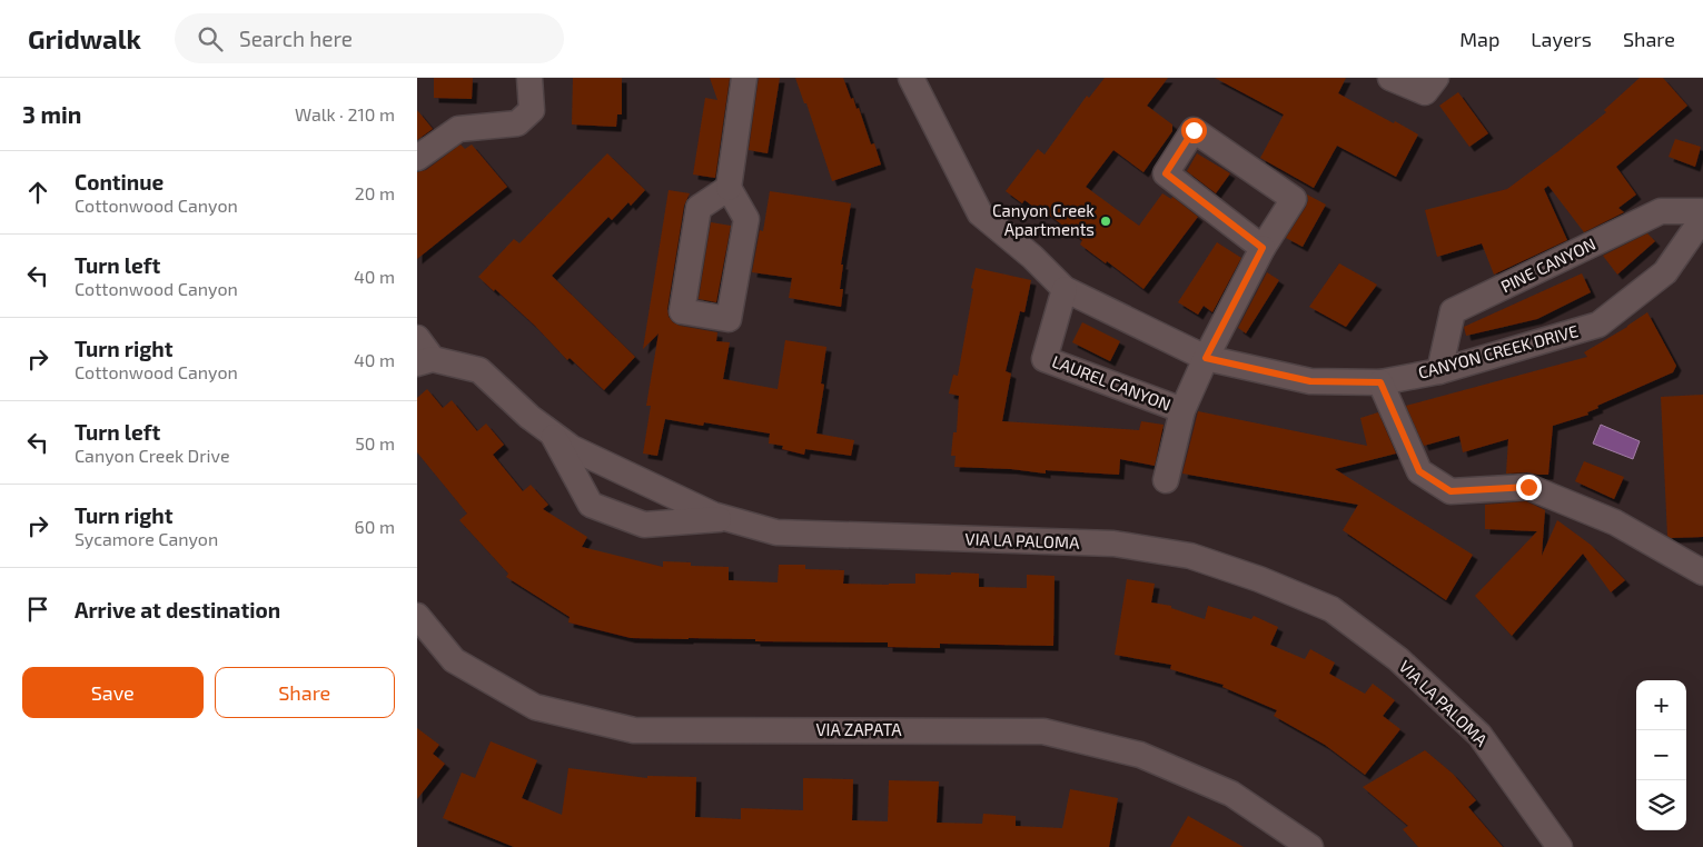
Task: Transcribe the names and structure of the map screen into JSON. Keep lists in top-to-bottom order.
{
  "streets": {
    "street": [
      "PINE CANYON",
      "CANYON CREEK DRIVE",
      "LAUREL CANYON",
      "VIA LA PALOMA",
      "VIA ZAPATA"
    ]
  },
  "crossings": [
    ["PINE CANYON", "CANYON CREEK DRIVE"],
    ["CANYON CREEK DRIVE", "LAUREL CANYON"]
  ],
  "places": ["Canyon Creek Apartments"],
  "page": {
    "header": "Gridwalk",
    "search": "Search here",
    "nav": ["Map", "Layers", "Share"],
    "heading": ["3 min", "Walk · 210 m"],
    "list": [
      ["Continue", "Cottonwood Canyon", "20 m"],
      ["Turn left", "Cottonwood Canyon", "40 m"],
      ["Turn right", "Cottonwood Canyon", "40 m"],
      ["Turn left", "Canyon Creek Drive", "50 m"],
      ["Turn right", "Sycamore Canyon", "60 m"],
      "Arrive at destination"
    ],
    "buttons": ["Save", "Share"],
    "map_buttons": ["+", "−"]
  }
}
